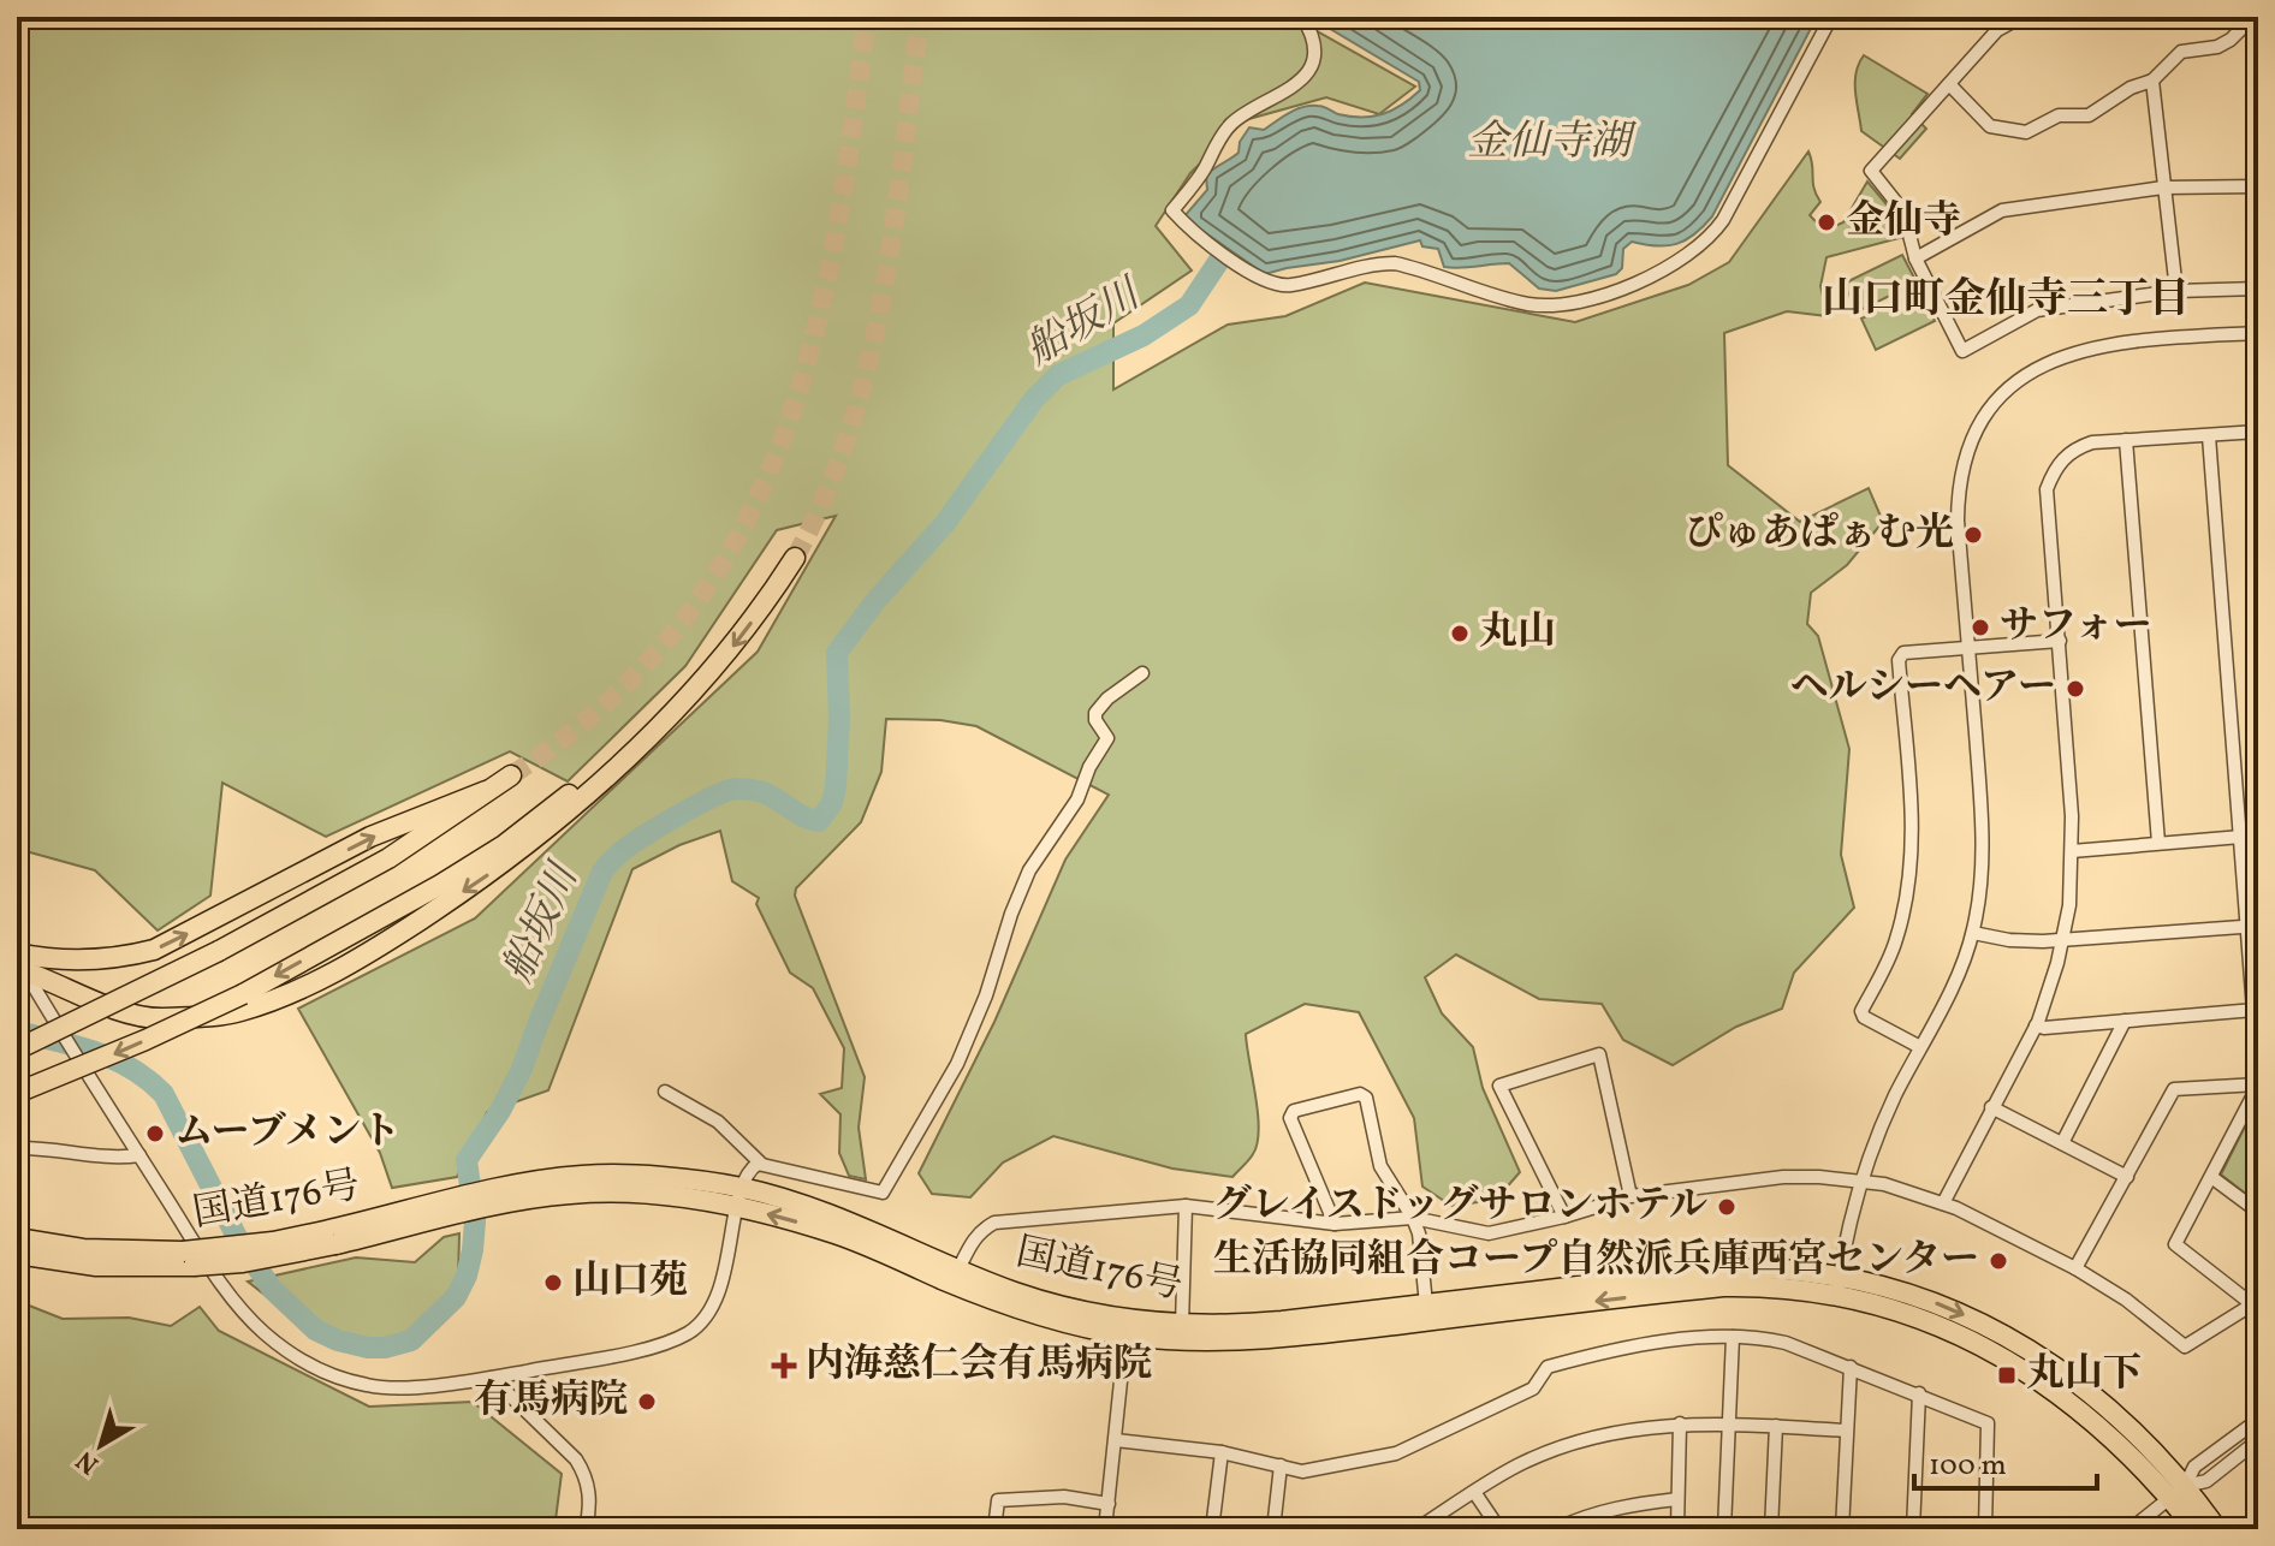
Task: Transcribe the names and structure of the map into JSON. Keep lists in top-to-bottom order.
{
  "streets": {
    "highway": ["国道176号"]
  },
  "districts": ["山口町金仙寺三丁目"],
  "water": ["金仙寺湖", "船坂川"],
  "places": {
    "other": [
      "金仙寺",
      "ぴゅあぱぁむ光",
      "サフォー",
      "丸山",
      "ヘルシーヘアー",
      "ムーブメント",
      "グレイスドッグサロンホテル",
      "生活協同組合コープ自然派兵庫西宮センター",
      "山口苑",
      "有馬病院"
    ],
    "health": ["内海慈仁会有馬病院"],
    "transit": ["丸山下"]
  },
  "scale_bar": "100 m",
  "north": "bottom left"
}
